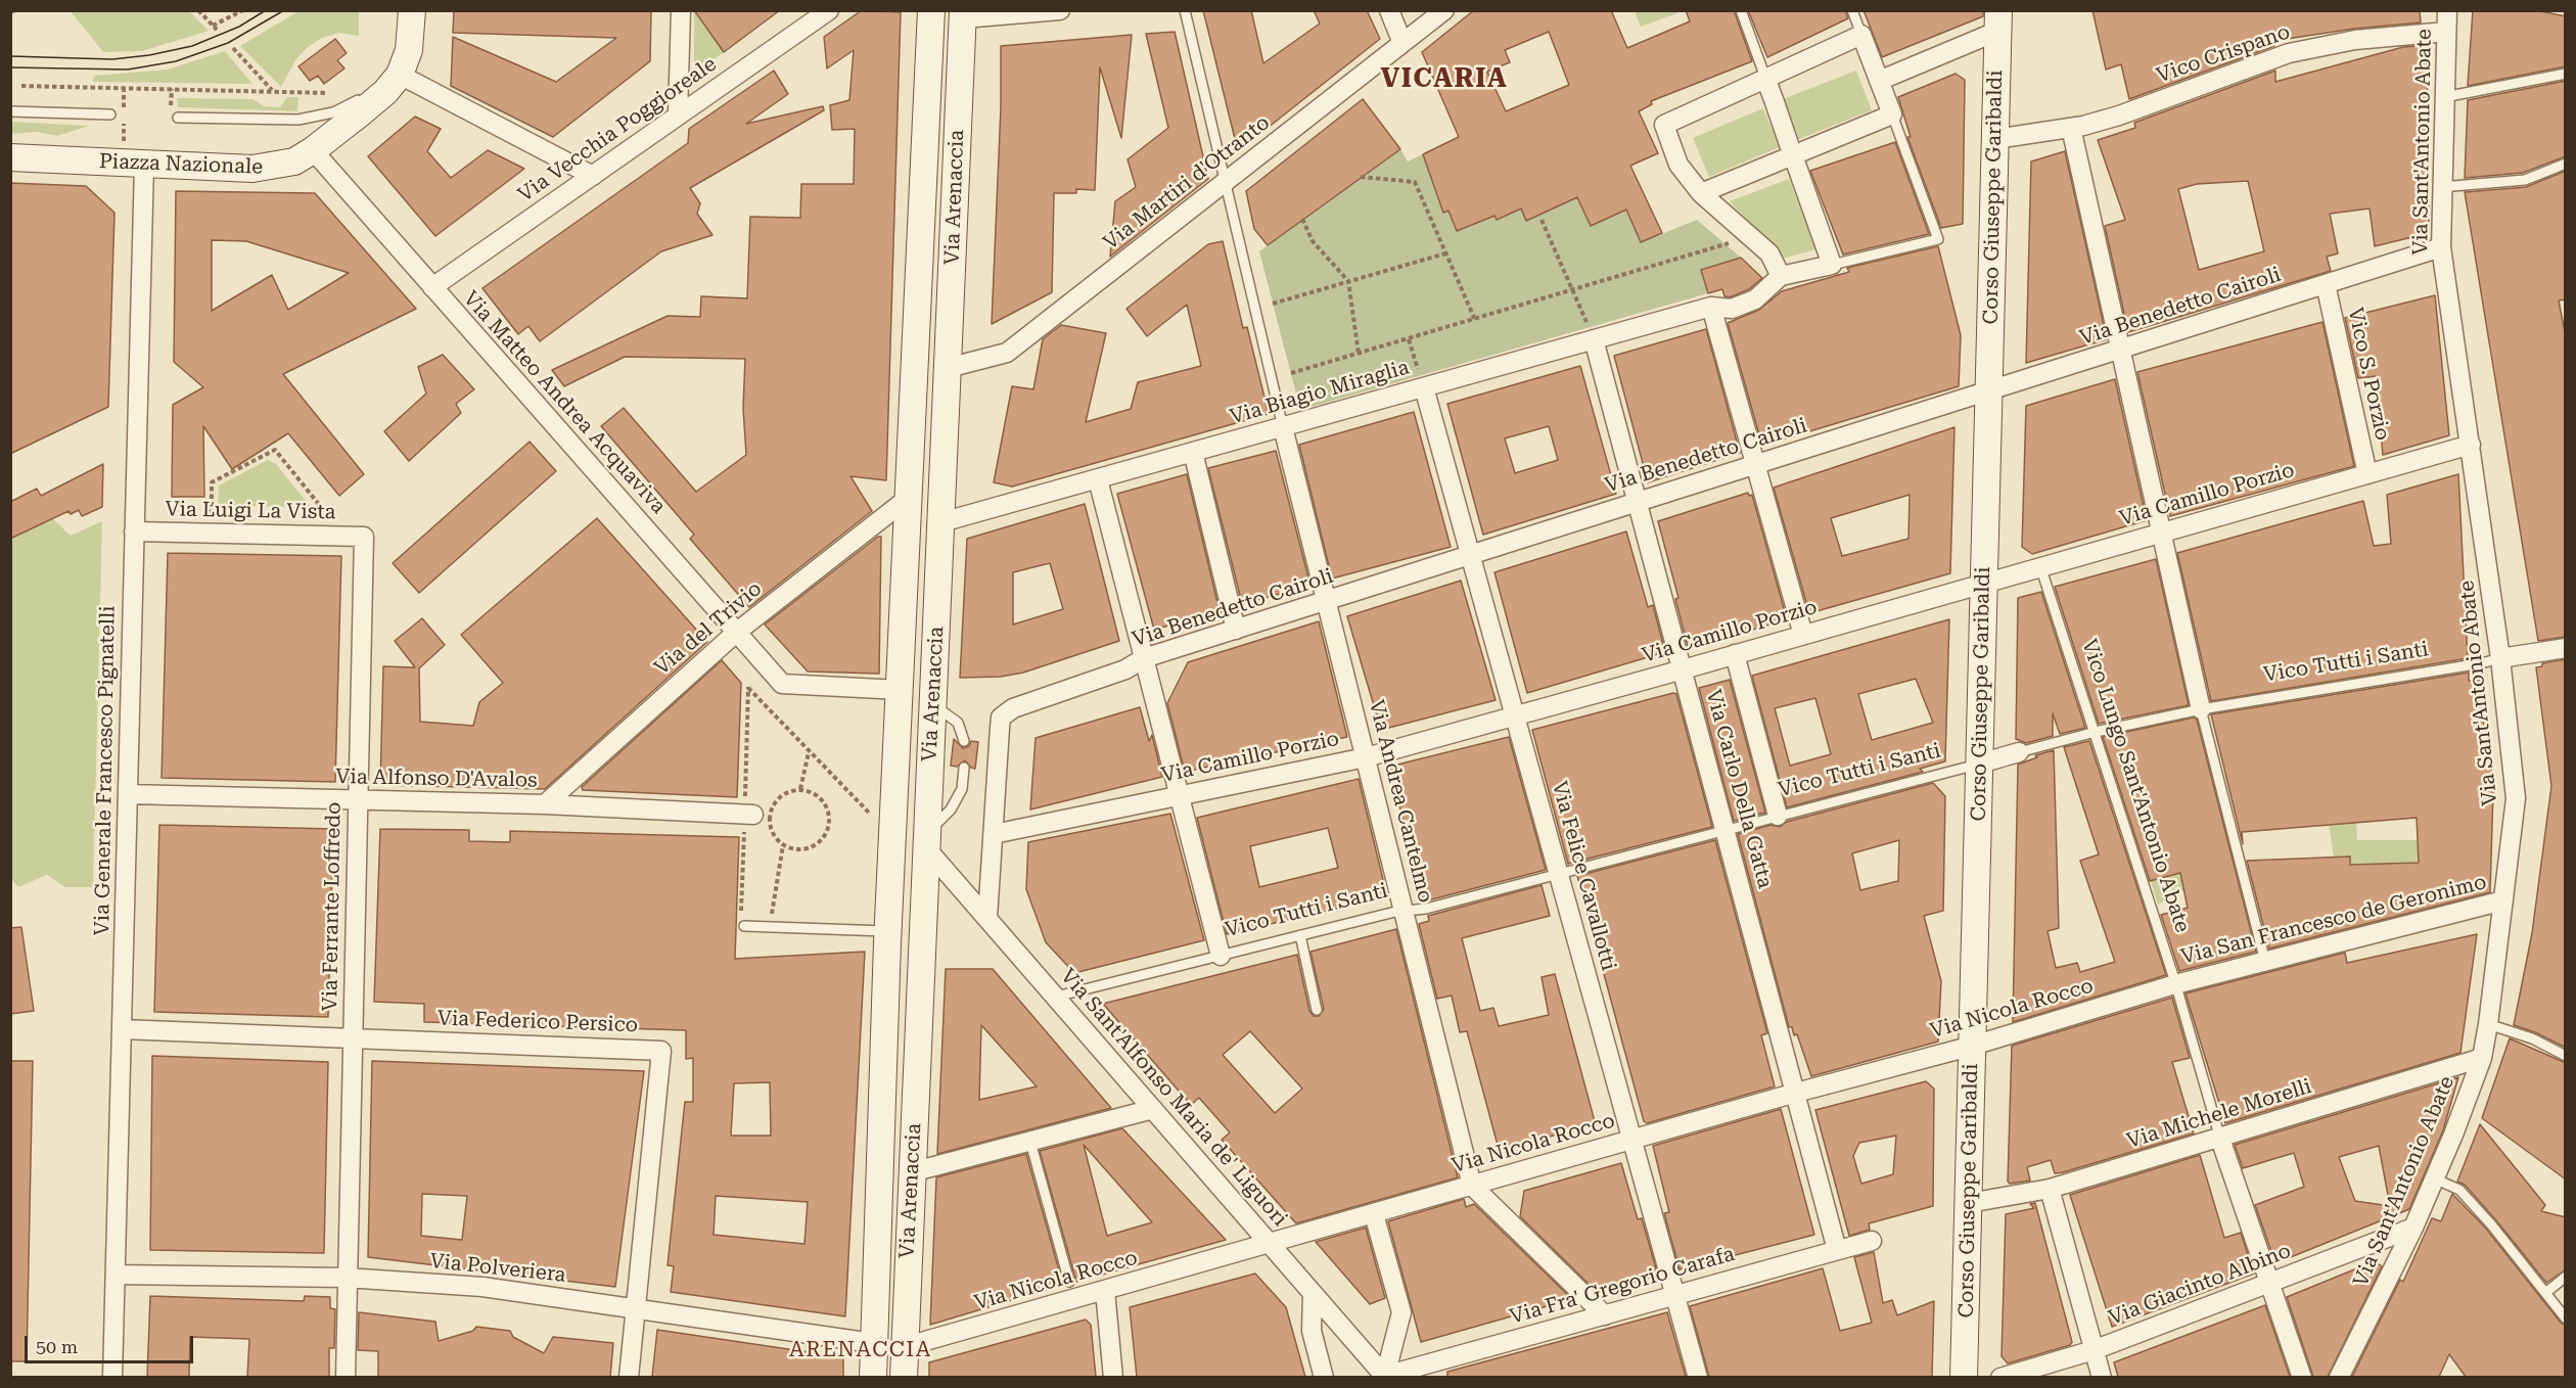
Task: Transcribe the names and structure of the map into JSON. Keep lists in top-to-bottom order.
{
  "streets": {
    "main road": ["Piazza Nazionale", "Via Arenaccia", "Corso Giuseppe Garibaldi"],
    "street": [
      "Vico Crispano",
      "Via Vecchia Poggioreale",
      "Via Sant'Antonio Abate",
      "Via Martiri d'Otranto",
      "Via Benedetto Cairoli",
      "Vico S. Porzio",
      "Via Biagio Miraglia",
      "Via Matteo Andrea Acquaviva",
      "Via Camillo Porzio",
      "Via Luigi La Vista",
      "Via del Trivio",
      "Vico Tutti i Santi",
      "Via Generale Francesco Pignatelli",
      "Via Alfonso D'Avalos",
      "Via Carlo Della Gatta",
      "Via Andrea Cantelmo",
      "Via Felice Cavallotti",
      "Via Ferrante Loffredo",
      "Via San Francesco de Geronimo",
      "Via Nicola Rocco",
      "Via Federico Persico",
      "Via Sant'Alfonso Maria de' Liguori",
      "Via Michele Morelli",
      "Via Polveriera",
      "Via Giacinto Albino",
      "Via Fra' Gregorio Carafa"
    ],
    "lane": ["Vico Lungo Sant'Antonio Abate"]
  },
  "crossings": [
    ["Vico Crispano", "Via Sant'Antonio Abate"],
    ["Vico Crispano", "Corso Giuseppe Garibaldi"],
    ["Via Vecchia Poggioreale", "Via Matteo Andrea Acquaviva"],
    ["Via Sant'Antonio Abate", "Via Benedetto Cairoli"],
    ["Via Sant'Antonio Abate", "Via Camillo Porzio"],
    ["Via Sant'Antonio Abate", "Vico Tutti i Santi"],
    ["Via Sant'Antonio Abate", "Via San Francesco de Geronimo"],
    ["Via Sant'Antonio Abate", "Via Michele Morelli"],
    ["Via Sant'Antonio Abate", "Via Giacinto Albino"],
    ["Piazza Nazionale", "Via Matteo Andrea Acquaviva"],
    ["Piazza Nazionale", "Via Generale Francesco Pignatelli"],
    ["Via Martiri d'Otranto", "Via Arenaccia"],
    ["Via Arenaccia", "Via Biagio Miraglia"],
    ["Via Arenaccia", "Via Matteo Andrea Acquaviva"],
    ["Via Arenaccia", "Via del Trivio"],
    ["Via Arenaccia", "Via Nicola Rocco"],
    ["Via Arenaccia", "Via Sant'Alfonso Maria de' Liguori"],
    ["Via Arenaccia", "Via Polveriera"],
    ["Corso Giuseppe Garibaldi", "Via Benedetto Cairoli"],
    ["Corso Giuseppe Garibaldi", "Via Camillo Porzio"],
    ["Corso Giuseppe Garibaldi", "Vico Tutti i Santi"],
    ["Corso Giuseppe Garibaldi", "Via Nicola Rocco"],
    ["Corso Giuseppe Garibaldi", "Via Michele Morelli"],
    ["Via Benedetto Cairoli", "Vico S. Porzio"],
    ["Via Benedetto Cairoli", "Via Camillo Porzio"],
    ["Via Benedetto Cairoli", "Via Carlo Della Gatta"],
    ["Via Benedetto Cairoli", "Via Andrea Cantelmo"],
    ["Via Benedetto Cairoli", "Via Felice Cavallotti"],
    ["Vico S. Porzio", "Via Camillo Porzio"],
    ["Via Biagio Miraglia", "Via Carlo Della Gatta"],
    ["Via Biagio Miraglia", "Via Andrea Cantelmo"],
    ["Via Biagio Miraglia", "Via Felice Cavallotti"],
    ["Via Matteo Andrea Acquaviva", "Via del Trivio"],
    ["Via Camillo Porzio", "Vico Lungo Sant'Antonio Abate"],
    ["Via Camillo Porzio", "Via Carlo Della Gatta"],
    ["Via Camillo Porzio", "Via Andrea Cantelmo"],
    ["Via Camillo Porzio", "Via Felice Cavallotti"],
    ["Via Luigi La Vista", "Via Generale Francesco Pignatelli"],
    ["Via Luigi La Vista", "Via Ferrante Loffredo"],
    ["Via del Trivio", "Via Alfonso D'Avalos"],
    ["Vico Tutti i Santi", "Vico Lungo Sant'Antonio Abate"],
    ["Vico Tutti i Santi", "Via Carlo Della Gatta"],
    ["Vico Tutti i Santi", "Via Andrea Cantelmo"],
    ["Vico Tutti i Santi", "Via Felice Cavallotti"],
    ["Vico Tutti i Santi", "Via Sant'Alfonso Maria de' Liguori"],
    ["Via Generale Francesco Pignatelli", "Via Alfonso D'Avalos"],
    ["Via Generale Francesco Pignatelli", "Via Federico Persico"],
    ["Via Generale Francesco Pignatelli", "Via Polveriera"],
    ["Via Alfonso D'Avalos", "Via Ferrante Loffredo"],
    ["Vico Lungo Sant'Antonio Abate", "Via San Francesco de Geronimo"],
    ["Vico Lungo Sant'Antonio Abate", "Via Nicola Rocco"],
    ["Vico Lungo Sant'Antonio Abate", "Via Michele Morelli"],
    ["Via Carlo Della Gatta", "Via Nicola Rocco"],
    ["Via Carlo Della Gatta", "Via Fra' Gregorio Carafa"],
    ["Via Andrea Cantelmo", "Via Nicola Rocco"],
    ["Via Felice Cavallotti", "Via Nicola Rocco"],
    ["Via Felice Cavallotti", "Via Fra' Gregorio Carafa"],
    ["Via Ferrante Loffredo", "Via Federico Persico"],
    ["Via Ferrante Loffredo", "Via Polveriera"],
    ["Via San Francesco de Geronimo", "Via Nicola Rocco"],
    ["Via Nicola Rocco", "Via Sant'Alfonso Maria de' Liguori"],
    ["Via Federico Persico", "Via Polveriera"],
    ["Via Sant'Alfonso Maria de' Liguori", "Via Fra' Gregorio Carafa"]
  ],
  "districts": ["VICARIA", "ARENACCIA"],
  "scale_bar": "50 m"
}
